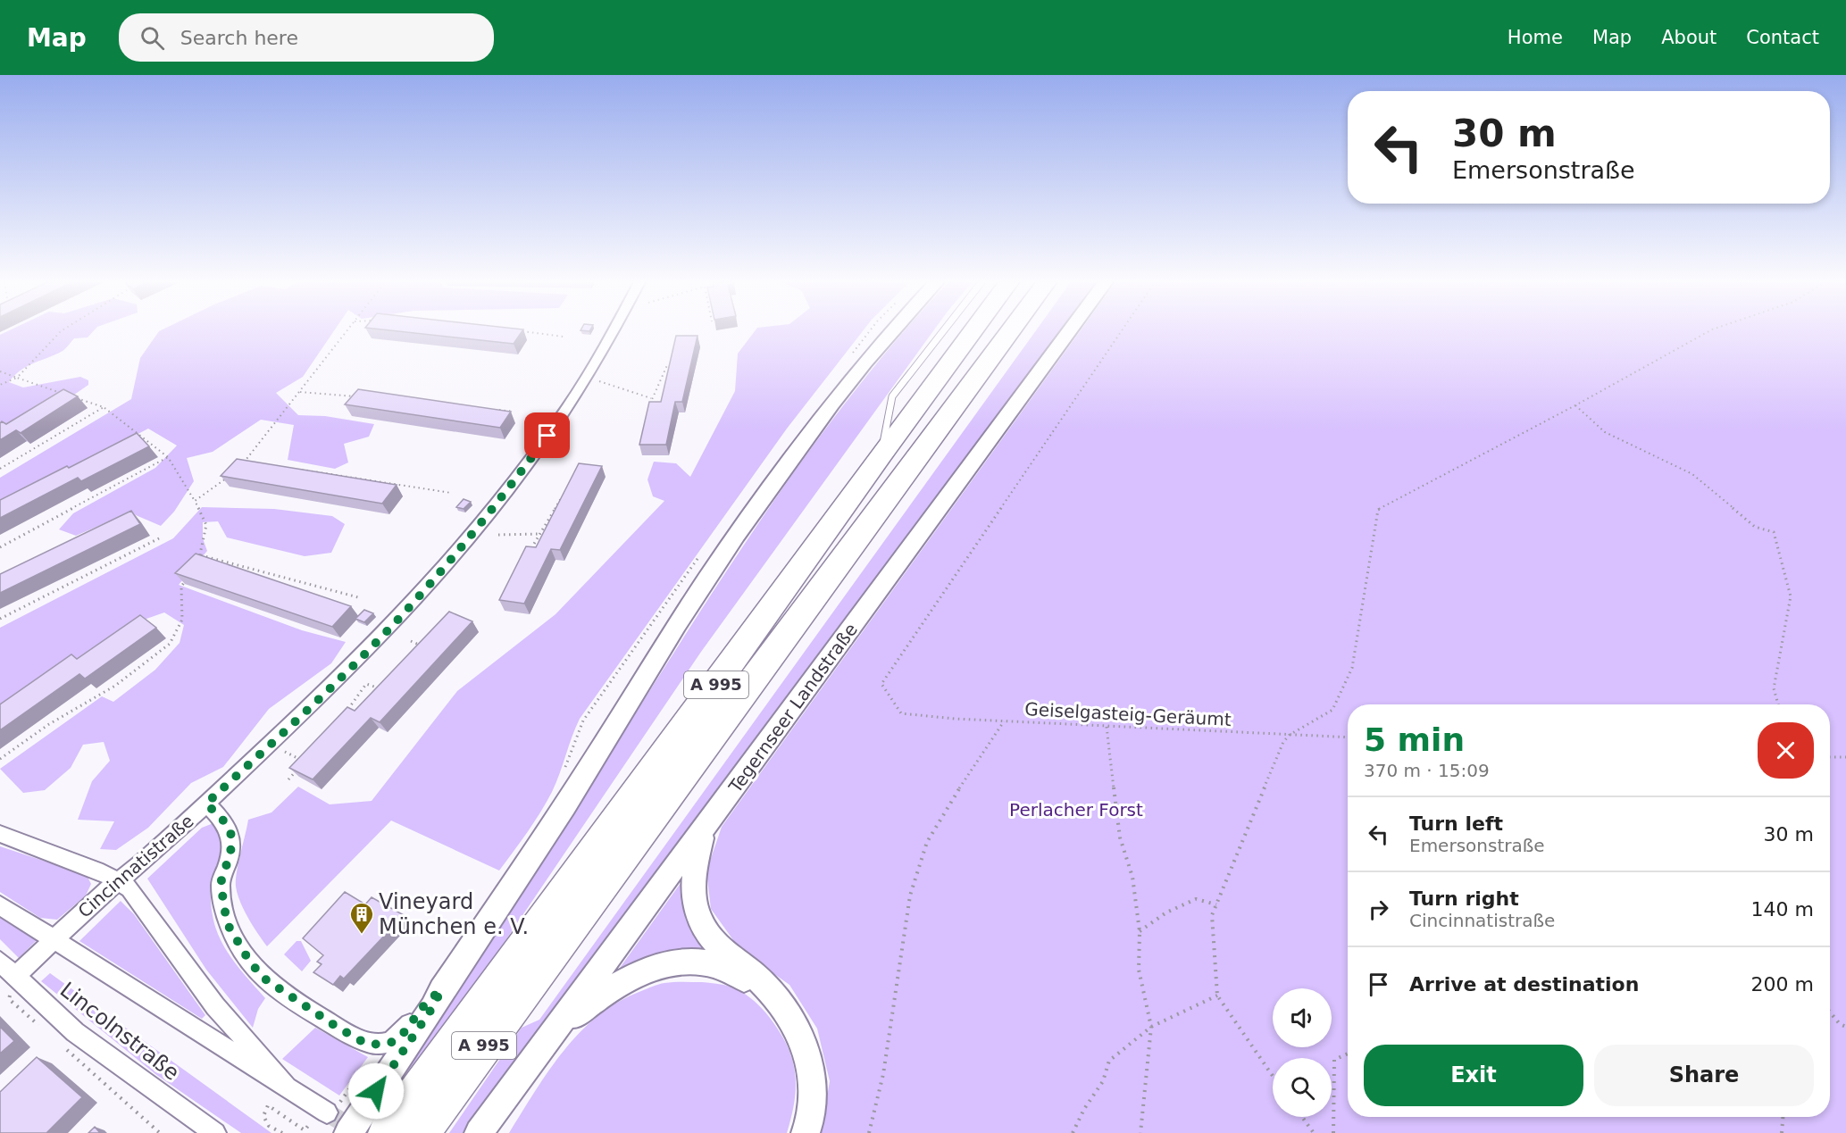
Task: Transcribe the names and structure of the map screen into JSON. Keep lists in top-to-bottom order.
{
  "streets": {
    "highway": ["A 995"],
    "main road": ["Tegernseer Landstraße"],
    "street": ["Cincinnatistraße", "Lincolnstraße"],
    "path": ["Geiselgasteig-Geräumt"]
  },
  "crossings": [
    ["Cincinnatistraße", "Lincolnstraße"]
  ],
  "parks": ["Perlacher Forst"],
  "places": {
    "building": ["Vineyard München e. V."]
  },
  "page": {
    "header": "Map",
    "search": "Search here",
    "nav": [
      "Home",
      "Map",
      "About",
      "Contact"
    ],
    "turn": ["30 m", "Emersonstraße"],
    "heading": ["5 min", "370 m · 15:09"],
    "list": [
      {
        "name": "Turn left",
        "note": "Emersonstraße",
        "value": "30 m"
      },
      {
        "name": "Turn right",
        "note": "Cincinnatistraße",
        "value": "140 m"
      },
      {
        "name": "Arrive at destination",
        "value": "200 m"
      }
    ],
    "buttons": ["Exit", "Share"]
  }
}
